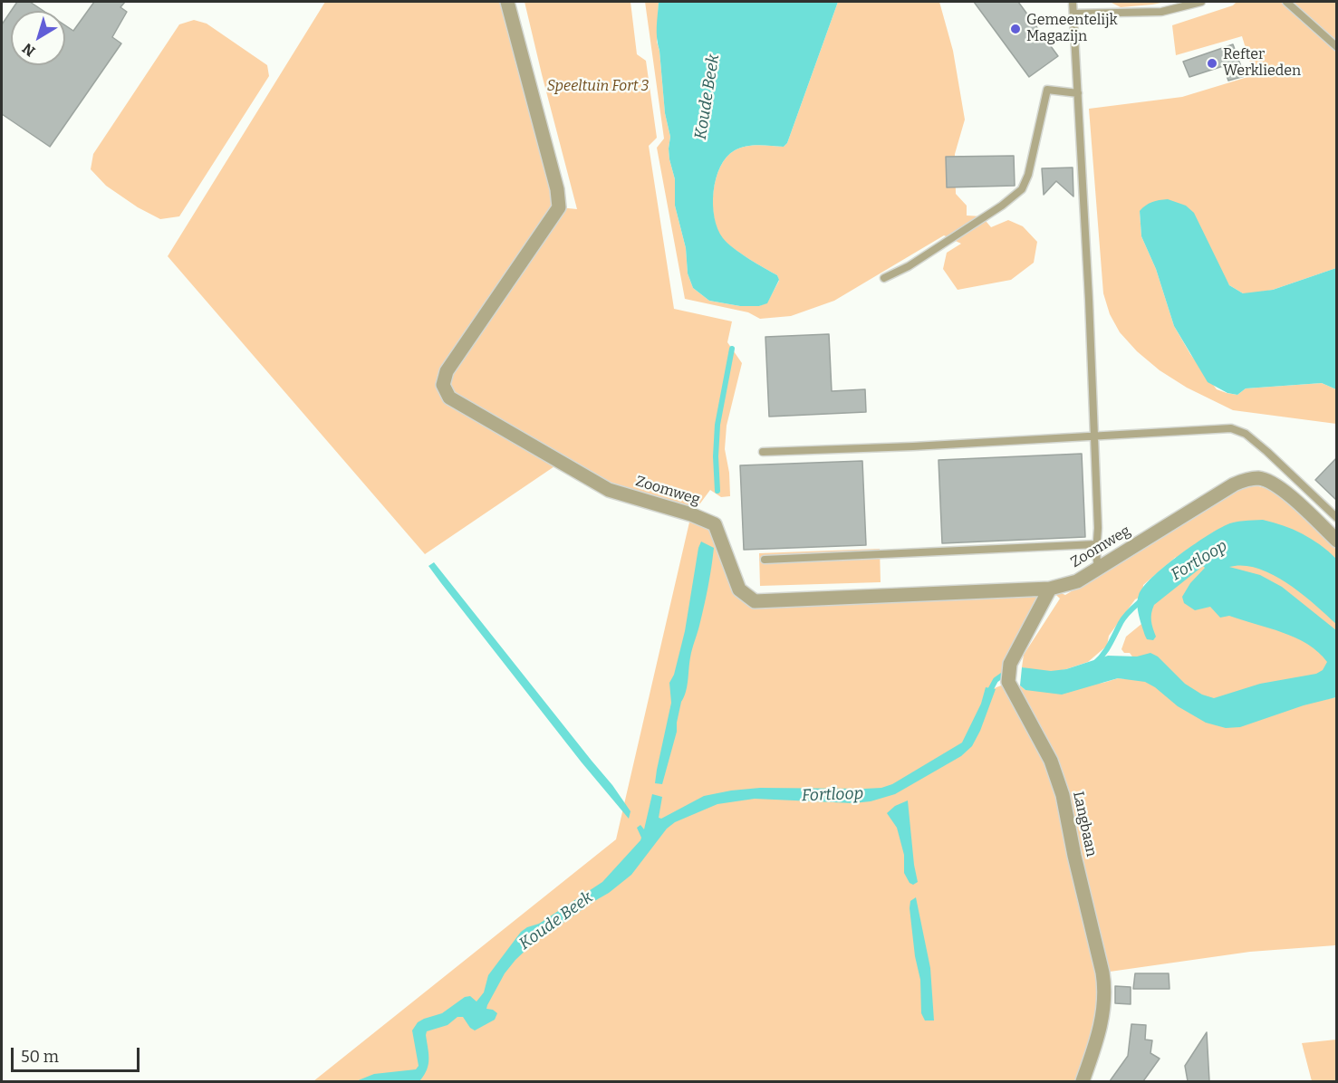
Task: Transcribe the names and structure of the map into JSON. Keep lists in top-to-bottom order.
{
  "streets": {
    "street": ["Zoomweg", "Langbaan"]
  },
  "crossings": [
    ["Zoomweg", "Langbaan"]
  ],
  "water": ["Koude Beek", "Fortloop"],
  "parks": ["Speeltuin Fort 3"],
  "places": ["Gemeentelijk Magazijn", "Refter Werklieden"],
  "scale_bar": "50 m",
  "north": "bottom left"
}
